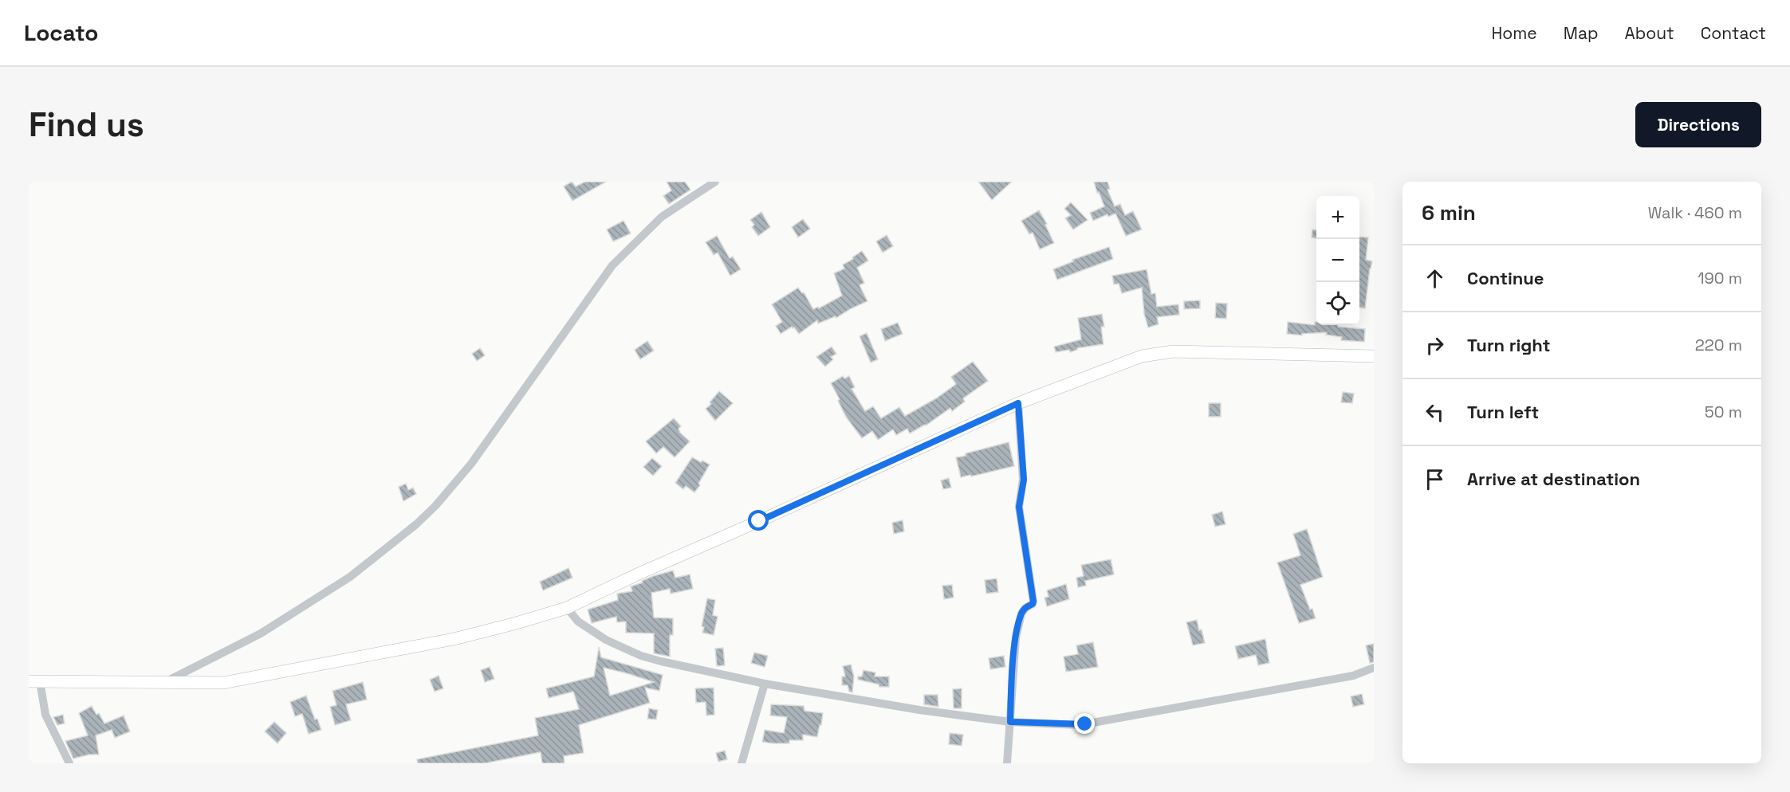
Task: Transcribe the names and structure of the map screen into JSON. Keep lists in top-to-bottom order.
{
  "page": {
    "header": "Locato",
    "nav": [
      "Home",
      "Map",
      "About",
      "Contact"
    ],
    "buttons": "Directions",
    "title": "Find us",
    "heading": ["6 min", "Walk · 460 m"],
    "map_buttons": ["+", "−"],
    "list": [
      ["Continue", "190 m"],
      ["Turn right", "220 m"],
      ["Turn left", "50 m"],
      "Arrive at destination"
    ]
  }
}
